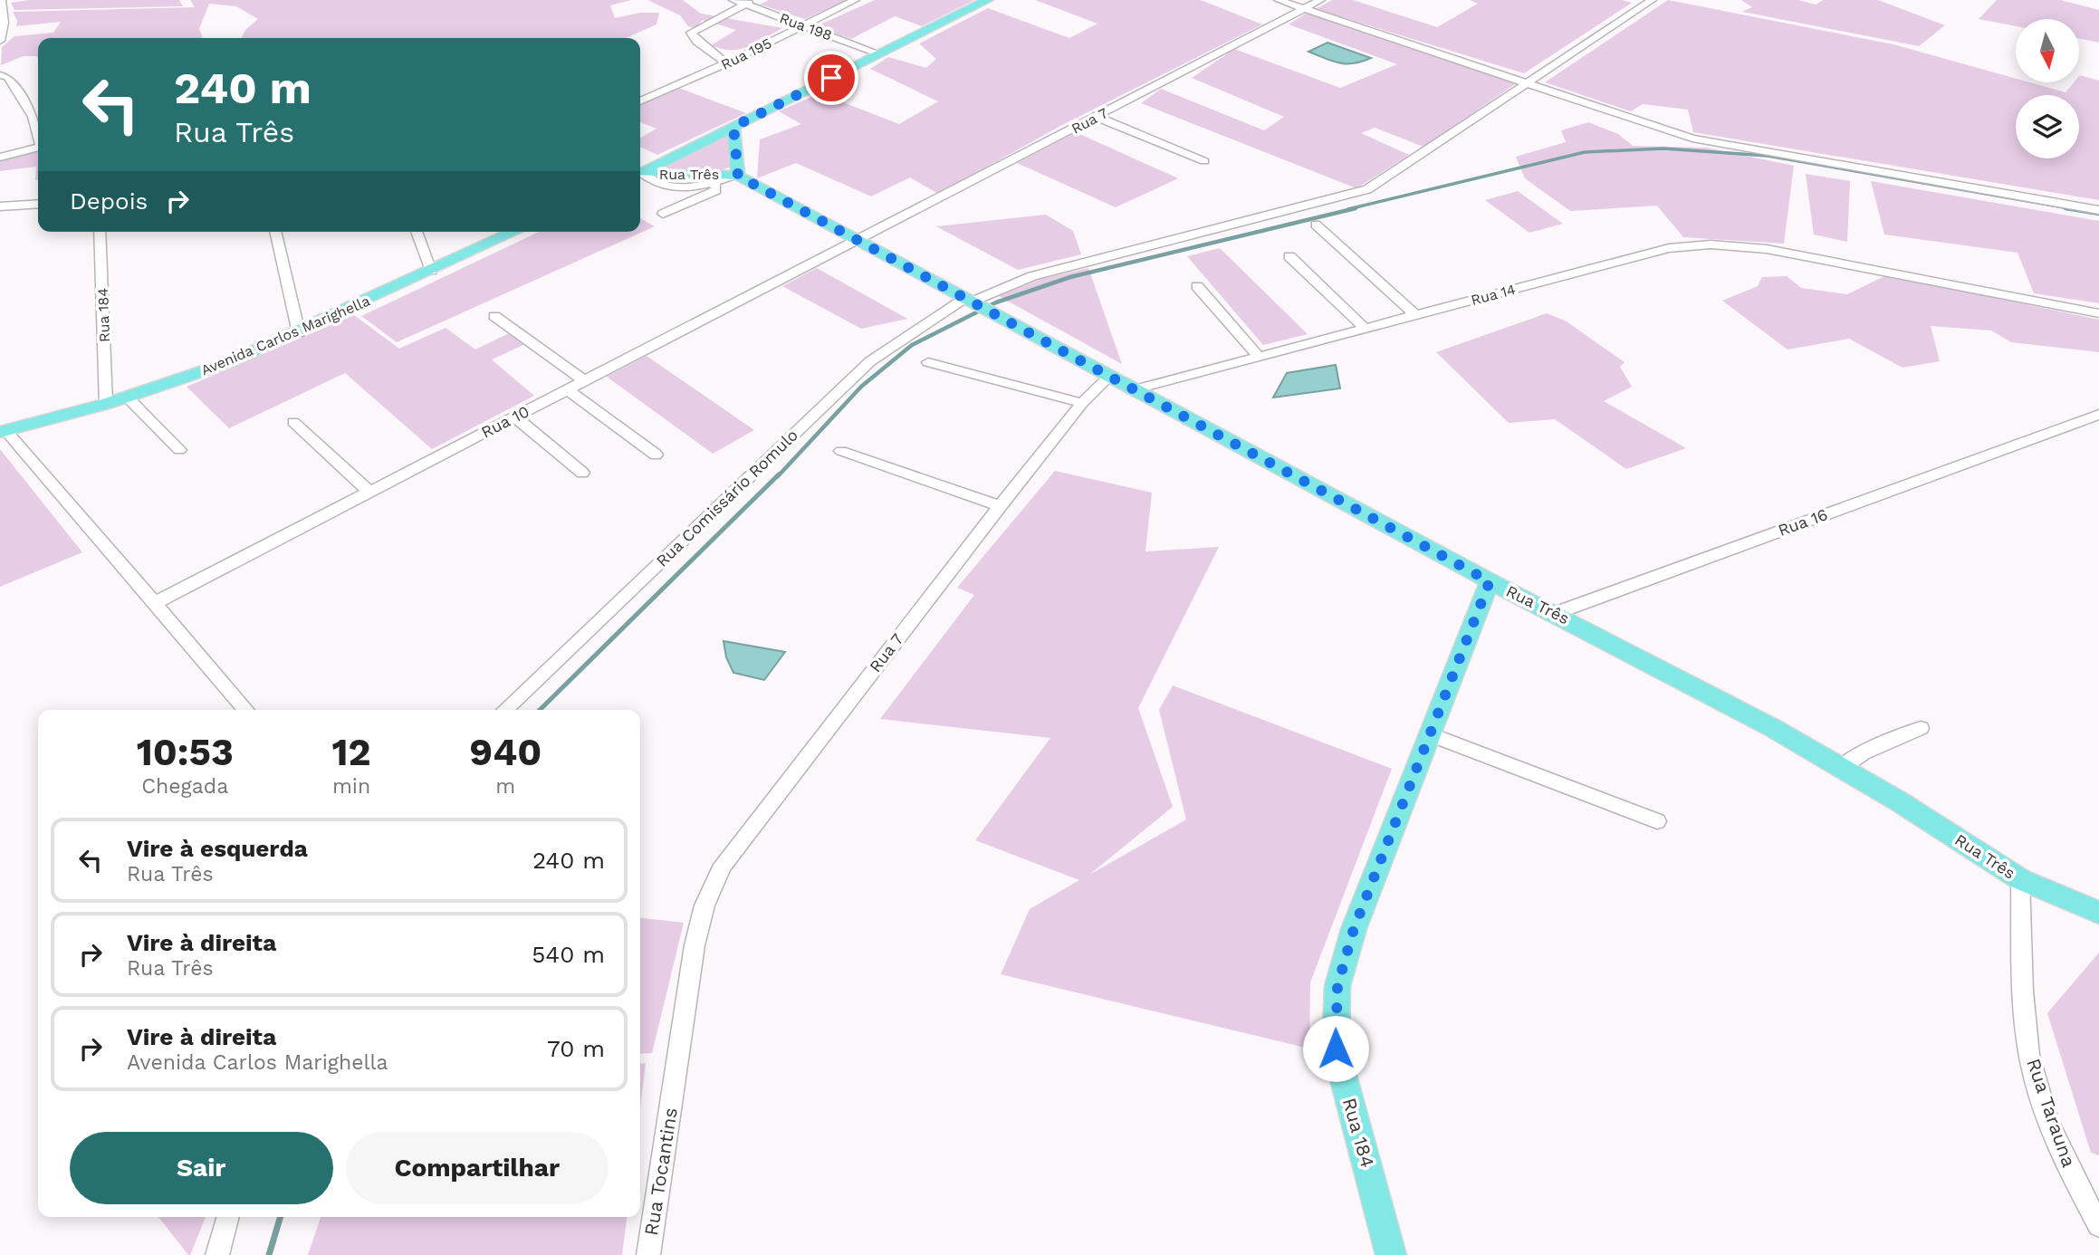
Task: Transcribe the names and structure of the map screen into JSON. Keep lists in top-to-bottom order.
{
  "streets": {
    "main road": ["Rua Três", "Rua 184", "Avenida Carlos Marighella"],
    "street": [
      "Rua 198",
      "Rua 195",
      "Rua 7",
      "Rua 14",
      "Rua 10",
      "Rua Comissário Romulo",
      "Rua 16",
      "Rua Tarauna",
      "Rua Tocantins"
    ]
  },
  "crossings": [
    ["Rua 198", "Rua 195"],
    ["Rua 7", "Rua Três"],
    ["Rua 7", "Rua 10"],
    ["Rua 7", "Rua Tocantins"],
    ["Rua Três", "Rua 14"],
    ["Rua Três", "Rua 184"],
    ["Rua Três", "Rua 10"],
    ["Rua Três", "Rua Comissário Romulo"],
    ["Rua Três", "Rua 16"],
    ["Rua Três", "Rua Tarauna"],
    ["Rua 184", "Avenida Carlos Marighella"]
  ],
  "north": "bottom",
  "page": {
    "turn": ["240 m", "Rua Três"],
    "then": "Depois",
    "eta": [
      "10:53",
      "Chegada",
      "12",
      "min",
      "940",
      "m"
    ],
    "list": [
      {
        "name": "Vire à esquerda",
        "note": "Rua Três",
        "value": "240 m"
      },
      {
        "name": "Vire à direita",
        "note": "Rua Três",
        "value": "540 m"
      },
      {
        "name": "Vire à direita",
        "note": "Avenida Carlos Marighella",
        "value": "70 m"
      }
    ],
    "buttons": ["Sair", "Compartilhar"]
  }
}
